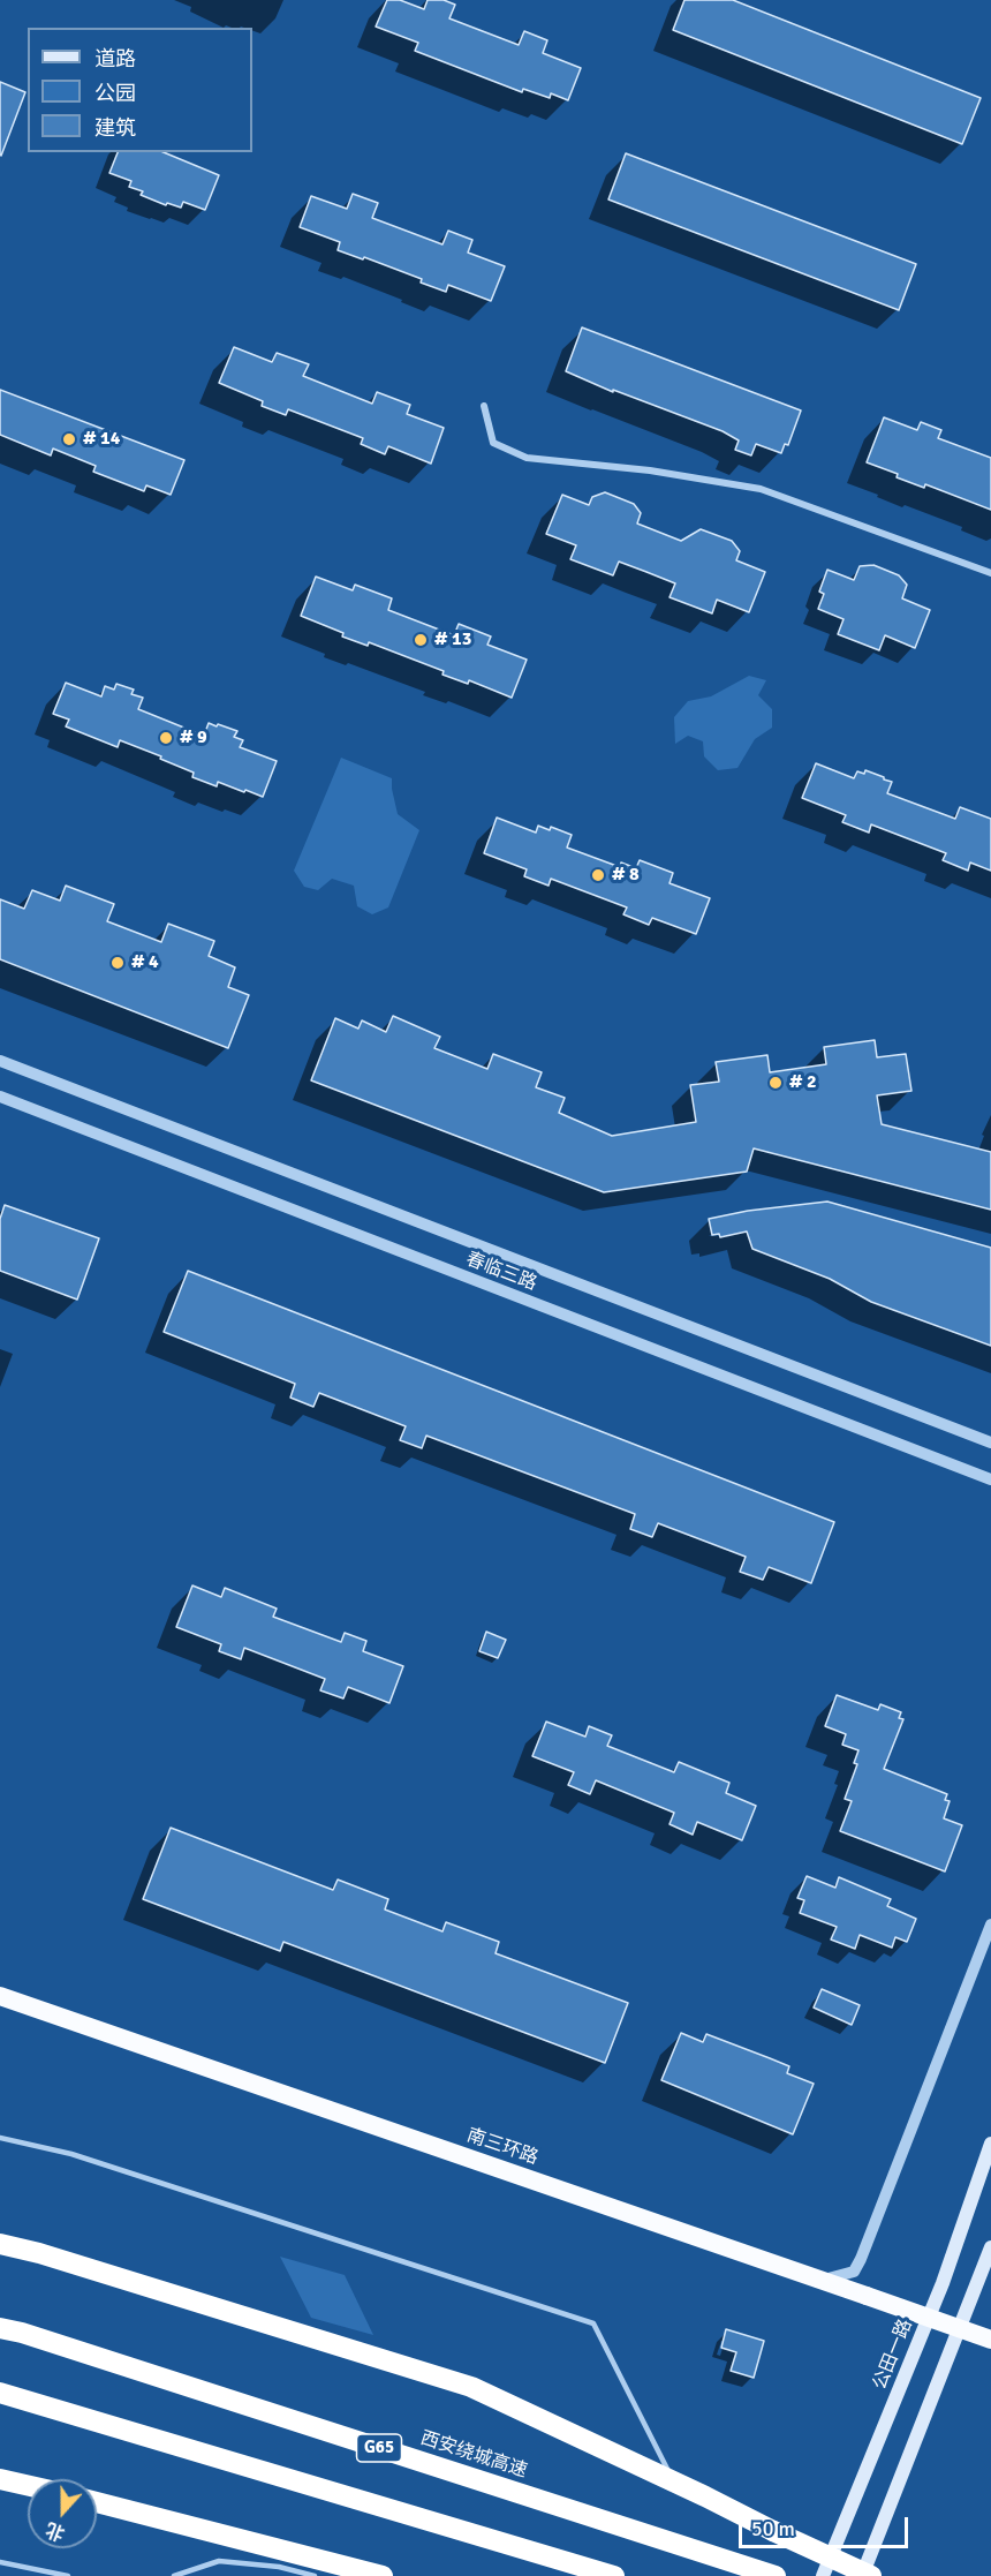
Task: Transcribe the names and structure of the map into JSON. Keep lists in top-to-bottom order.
{
  "streets": {
    "highway": ["南三环路", "G65", "西安绕城高速"],
    "main road": ["公田一路"],
    "street": ["春临三路"]
  },
  "places": [
    "# 14",
    "# 13",
    "# 9",
    "# 8",
    "# 4",
    "# 2"
  ],
  "legend": ["道路", "公园", "建筑"],
  "scale_bar": "50 m",
  "north": "bottom"
}
